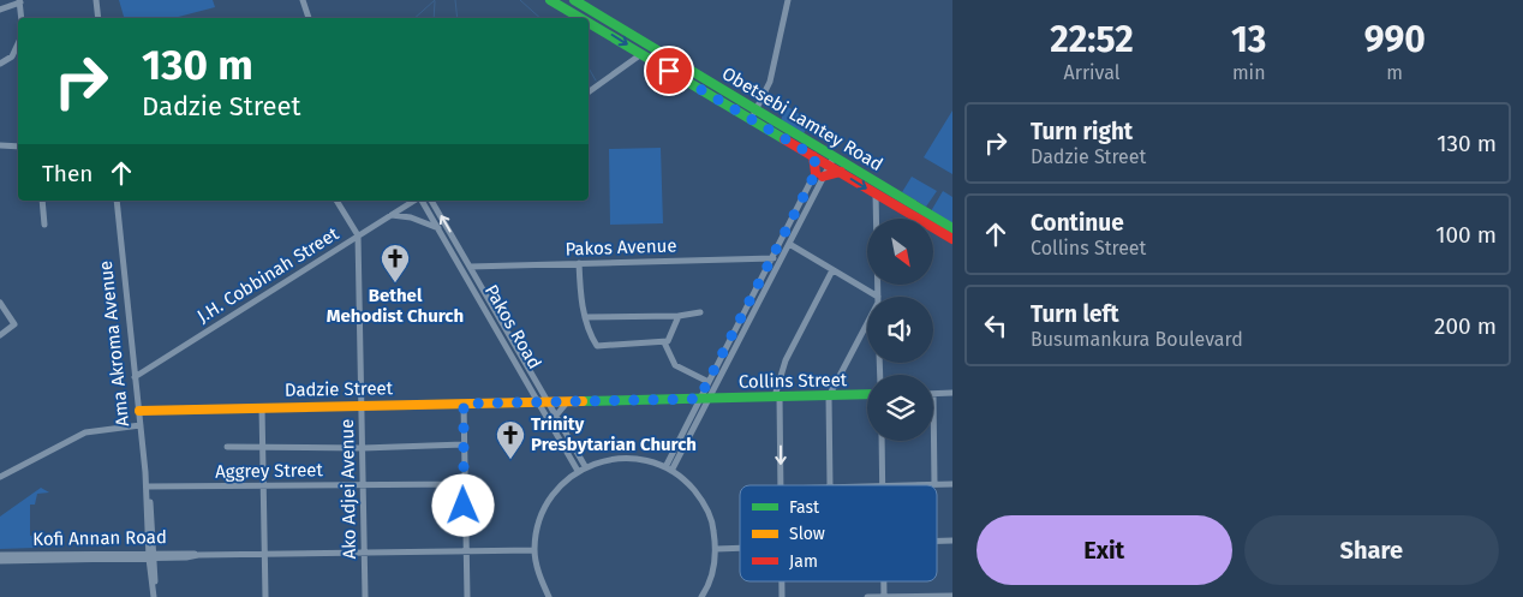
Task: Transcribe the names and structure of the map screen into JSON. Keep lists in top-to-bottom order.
{
  "streets": {
    "main road": ["Obetsebi Lamtey Road", "Collins Street", "Dadzie Street"],
    "street": [
      "Pakos Avenue",
      "J.H. Cobbinah Street",
      "Pakos Road",
      "Ama Akroma Avenue",
      "Aggrey Street",
      "Ako Adjei Avenue",
      "Kofi Annan Road"
    ]
  },
  "crossings": [
    ["Pakos Avenue", "Pakos Road"],
    ["J.H. Cobbinah Street", "Ama Akroma Avenue"],
    ["J.H. Cobbinah Street", "Ako Adjei Avenue"],
    ["Pakos Road", "Collins Street"],
    ["Pakos Road", "Dadzie Street"],
    ["Ama Akroma Avenue", "Dadzie Street"],
    ["Ama Akroma Avenue", "Aggrey Street"],
    ["Ama Akroma Avenue", "Kofi Annan Road"],
    ["Collins Street", "Dadzie Street"],
    ["Dadzie Street", "Ako Adjei Avenue"],
    ["Aggrey Street", "Ako Adjei Avenue"],
    ["Ako Adjei Avenue", "Kofi Annan Road"]
  ],
  "places": {
    "church": ["Bethel Mehodist Church", "Trinity Presbytarian Church"]
  },
  "legend": ["Fast", "Slow", "Jam"],
  "north": "bottom right",
  "page": {
    "eta": [
      "22:52",
      "Arrival",
      "13",
      "min",
      "990",
      "m"
    ],
    "turn": ["130 m", "Dadzie Street"],
    "list": [
      {
        "name": "Turn right",
        "note": "Dadzie Street",
        "value": "130 m"
      },
      {
        "name": "Continue",
        "note": "Collins Street",
        "value": "100 m"
      },
      {
        "name": "Turn left",
        "note": "Busumankura Boulevard",
        "value": "200 m"
      }
    ],
    "then": "Then",
    "buttons": ["Exit", "Share"]
  }
}
